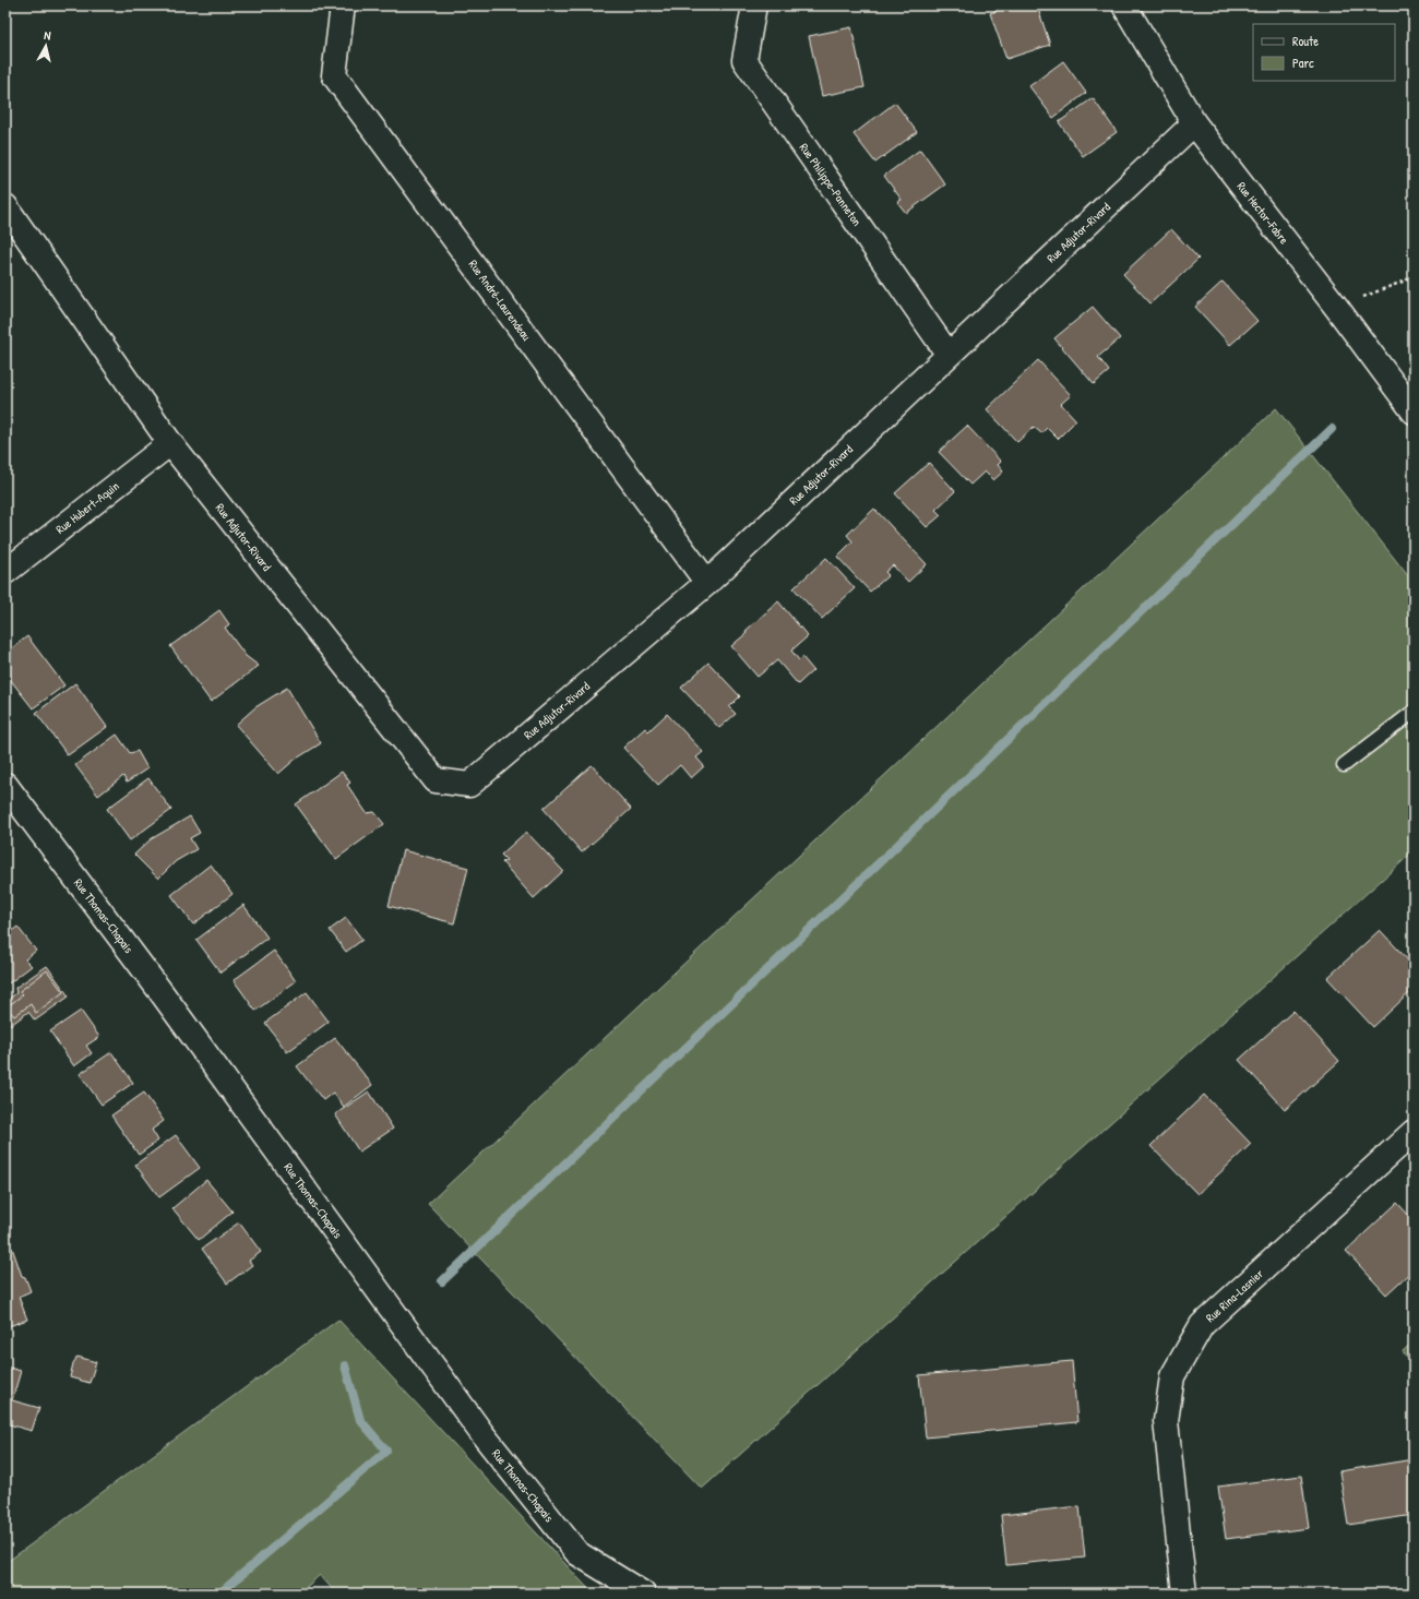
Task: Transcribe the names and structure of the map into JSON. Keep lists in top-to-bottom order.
{
  "streets": {
    "street": [
      "Rue Philippe-Panneton",
      "Rue Hector-Fabre",
      "Rue Adjutor-Rivard",
      "Rue André-Laurendeau",
      "Rue Hubert-Aquin",
      "Rue Thomas-Chapais",
      "Rue Rina-Lasnier"
    ]
  },
  "crossings": [
    ["Rue Philippe-Panneton", "Rue Adjutor-Rivard"],
    ["Rue Hector-Fabre", "Rue Adjutor-Rivard"],
    ["Rue Adjutor-Rivard", "Rue André-Laurendeau"],
    ["Rue Adjutor-Rivard", "Rue Hubert-Aquin"]
  ],
  "legend": ["Route", "Parc"],
  "north": "top"
}
